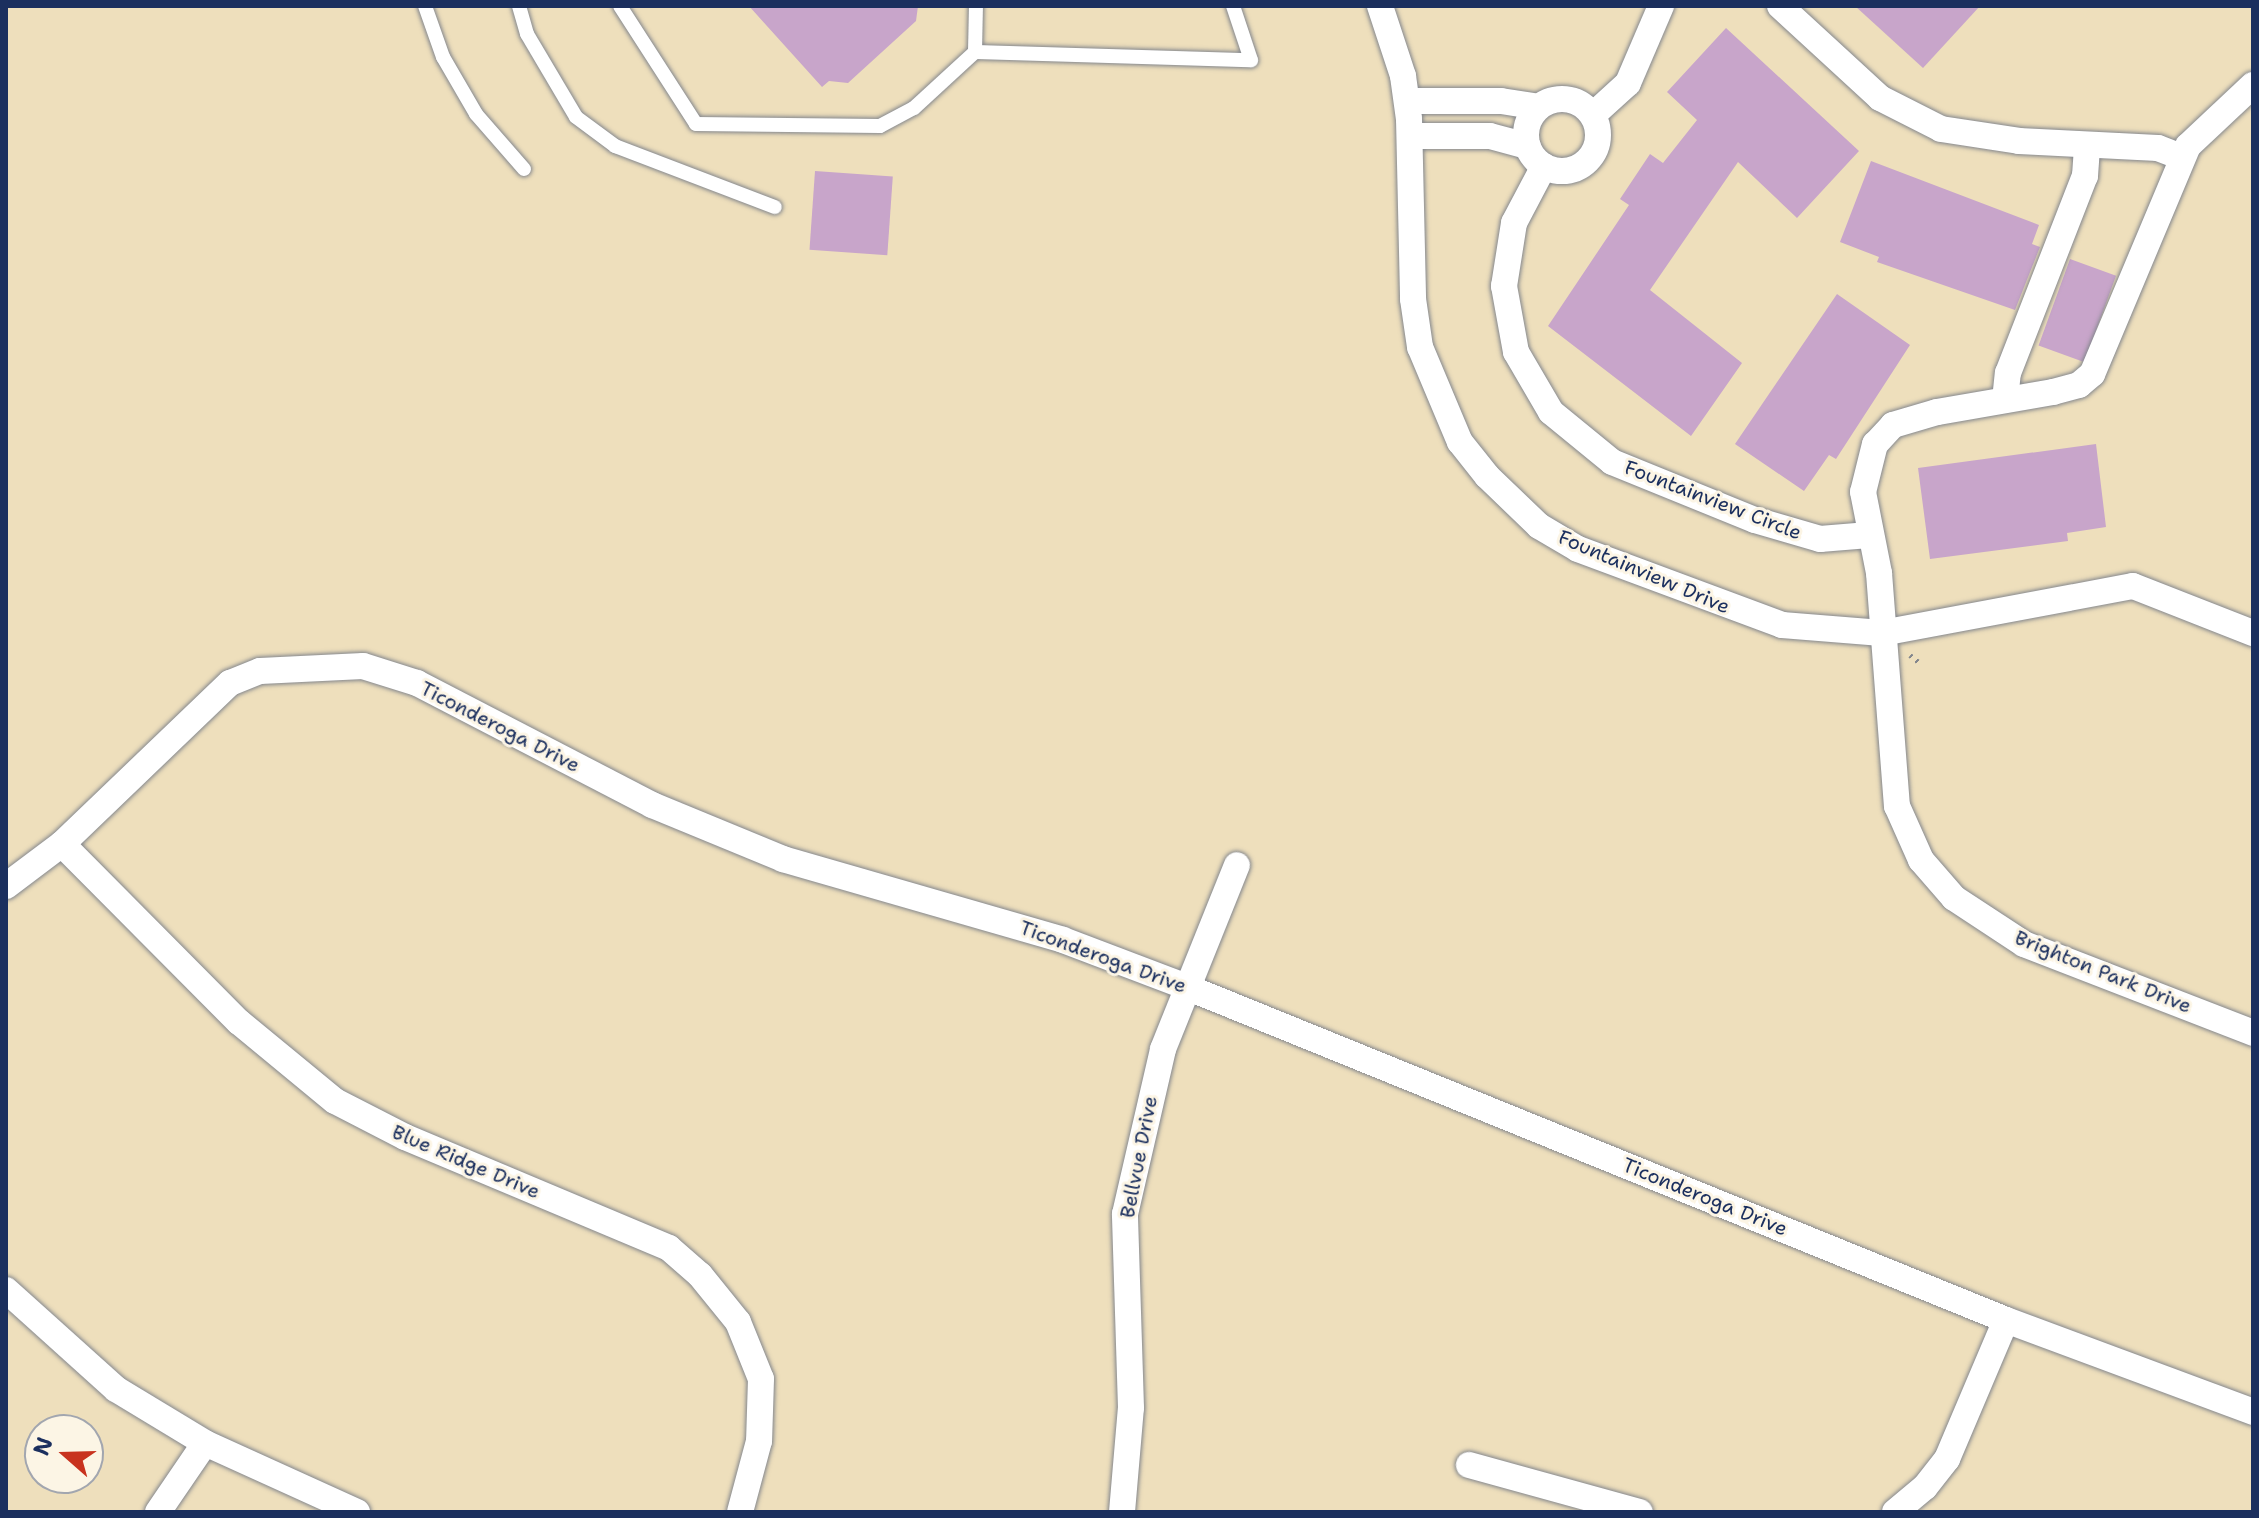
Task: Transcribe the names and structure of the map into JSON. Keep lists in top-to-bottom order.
{
  "streets": {
    "street": [
      "Fountainview Circle",
      "Fountainview Drive",
      "Ticonderoga Drive",
      "Brighton Park Drive",
      "Bellvue Drive",
      "Blue Ridge Drive"
    ]
  },
  "crossings": [
    ["Fountainview Drive", "Brighton Park Drive"],
    ["Ticonderoga Drive", "Bellvue Drive"],
    ["Ticonderoga Drive", "Blue Ridge Drive"]
  ],
  "north": "left"
}
